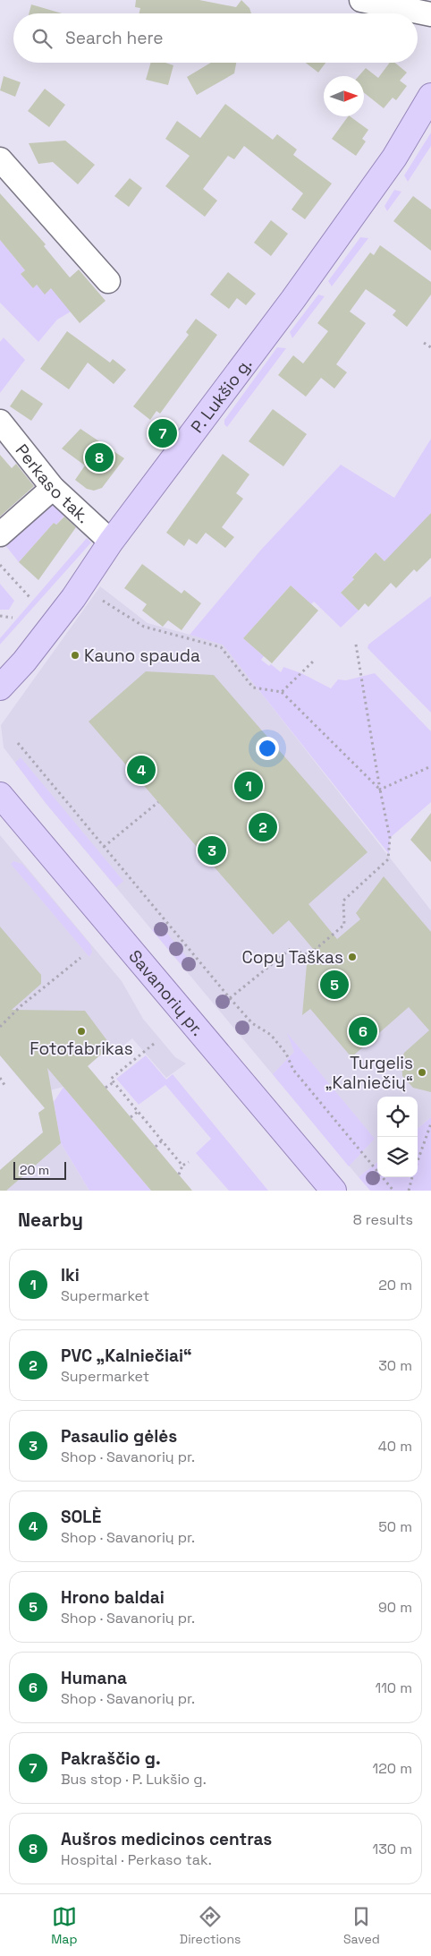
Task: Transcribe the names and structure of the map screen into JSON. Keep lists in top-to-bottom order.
{
  "streets": {
    "main road": ["P. Lukšio g.", "Savanorių pr."],
    "street": ["Perkaso tak."]
  },
  "crossings": [
    ["P. Lukšio g.", "Perkaso tak."]
  ],
  "places": [
    "Kauno spauda",
    "Copy Taškas",
    "Fotofabrikas",
    "Turgelis „Kalniečių“"
  ],
  "scale_bar": "20 m",
  "north": "right",
  "page": {
    "search": "Search here",
    "pins": [
      "7",
      "8",
      "4",
      "1",
      "2",
      "3",
      "5",
      "6"
    ],
    "scale": "20 m",
    "heading": ["Nearby", "8 results"],
    "list": [
      {
        "mark": "1",
        "name": "Iki",
        "note": "Supermarket",
        "value": "20 m"
      },
      {
        "mark": "2",
        "name": "PVC „Kalniečiai“",
        "note": "Supermarket",
        "value": "30 m"
      },
      {
        "mark": "3",
        "name": "Pasaulio gėlės",
        "note": "Shop · Savanorių pr.",
        "value": "40 m"
      },
      {
        "mark": "4",
        "name": "SOLÈ",
        "note": "Shop · Savanorių pr.",
        "value": "50 m"
      },
      {
        "mark": "5",
        "name": "Hrono baldai",
        "note": "Shop · Savanorių pr.",
        "value": "90 m"
      },
      {
        "mark": "6",
        "name": "Humana",
        "note": "Shop · Savanorių pr.",
        "value": "110 m"
      },
      {
        "mark": "7",
        "name": "Pakraščio g.",
        "note": "Bus stop · P. Lukšio g.",
        "value": "120 m"
      },
      {
        "mark": "8",
        "name": "Aušros medicinos centras",
        "note": "Hospital · Perkaso tak.",
        "value": "130 m"
      }
    ],
    "nav": ["Map", "Directions", "Saved"]
  }
}
